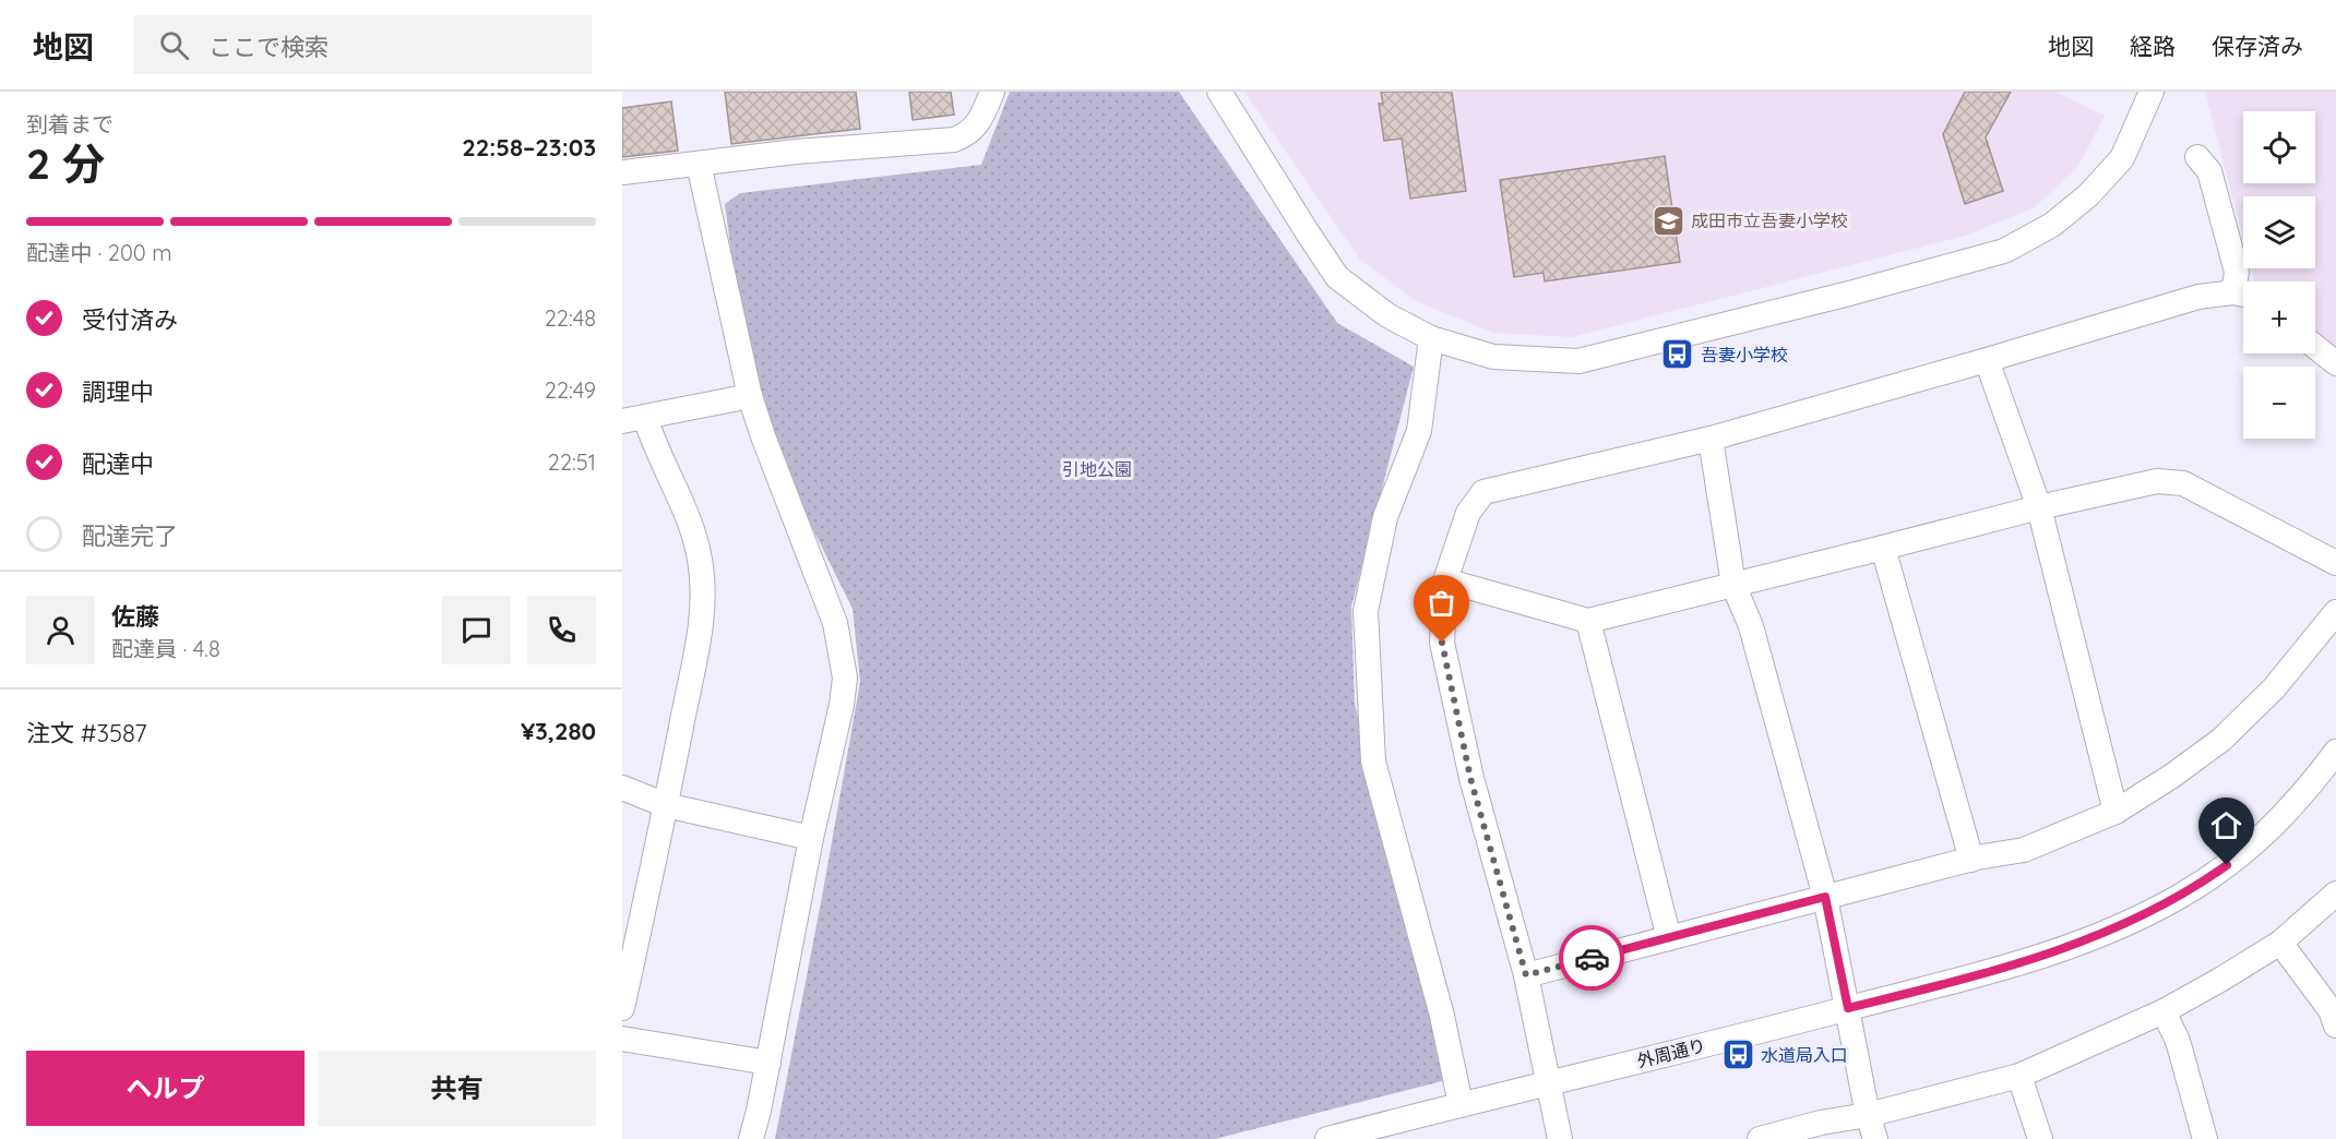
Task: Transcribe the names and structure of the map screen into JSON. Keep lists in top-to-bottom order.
{
  "streets": {
    "street": ["外周通り"]
  },
  "parks": ["引地公園"],
  "places": {
    "school or university": ["成田市立吾妻小学校"],
    "bus stop": ["吾妻小学校", "水道局入口"]
  },
  "page": {
    "header": "地図",
    "search": "ここで検索",
    "nav": ["地図", "経路", "保存済み"],
    "heading": ["2 分", "到着まで", "22:58–23:03"],
    "panel": [
      "佐藤",
      "配達員 · 4.8",
      "注文 #3587",
      "¥3,280"
    ],
    "map_buttons": ["+", "−"],
    "bar": "配達中 · 200 m",
    "list": [
      ["受付済み", "22:48"],
      ["調理中", "22:49"],
      ["配達中", "22:51"],
      "配達完了"
    ],
    "buttons": ["ヘルプ", "共有"]
  }
}
